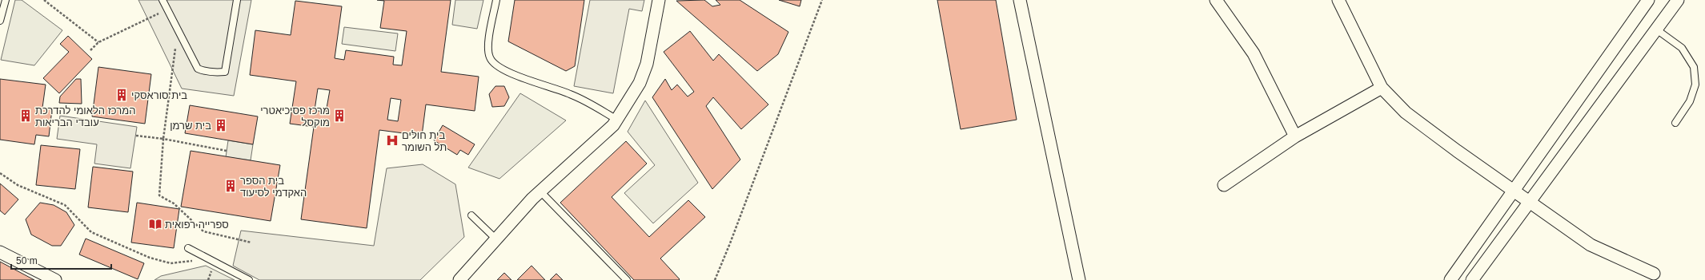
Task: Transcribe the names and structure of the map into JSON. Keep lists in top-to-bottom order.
{
  "places": {
    "building": [
      "בית סוראסקי",
      "המרכז הלאומי להדרכת עובדי הבריאות",
      "מרכז פסיכיאטרי מוקסל",
      "בית שרמן",
      "בית הספר האקדמי לסיעוד"
    ],
    "hospital": ["בית חולים תל השומר"],
    "library": ["ספרייה רפואית"]
  },
  "scale_bar": "50 m"
}
